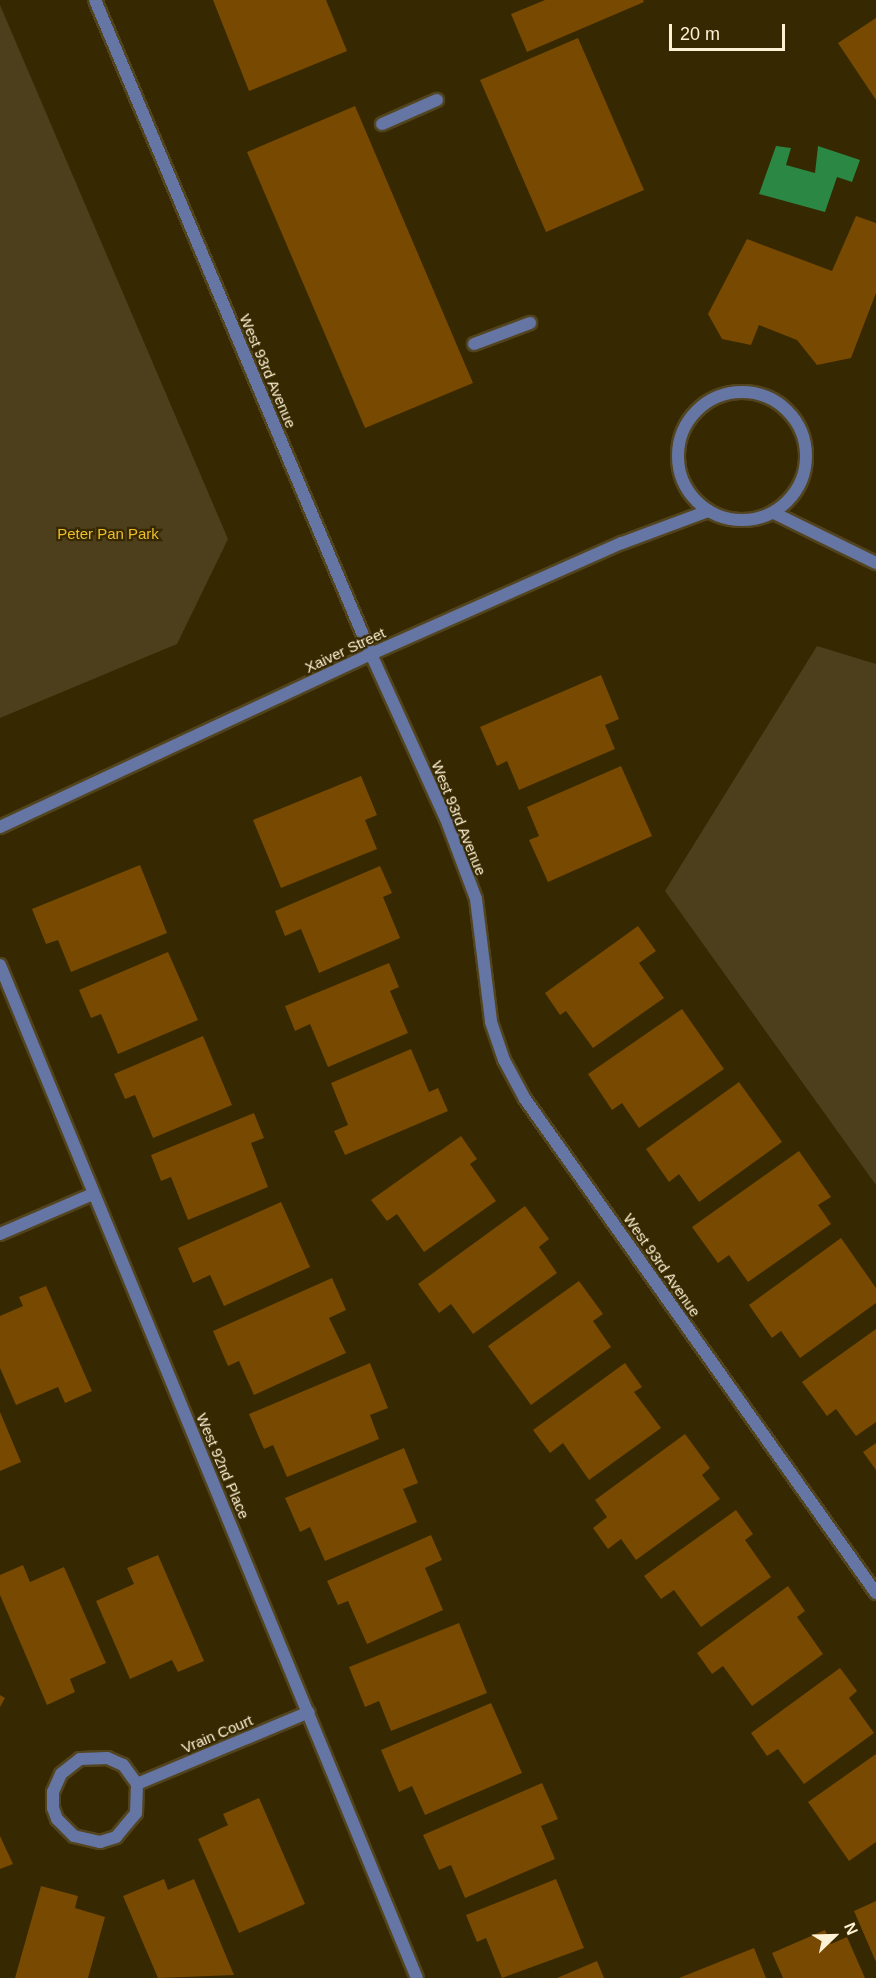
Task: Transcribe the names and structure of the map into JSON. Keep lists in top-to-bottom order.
{
  "streets": {
    "street": [
      "West 93rd Avenue",
      "Xaiver Street",
      "West 92nd Place",
      "Vrain Court"
    ]
  },
  "crossings": [
    ["West 93rd Avenue", "Xaiver Street"],
    ["West 92nd Place", "Vrain Court"]
  ],
  "parks": ["Peter Pan Park"],
  "scale_bar": "20 m",
  "north": "top right"
}
